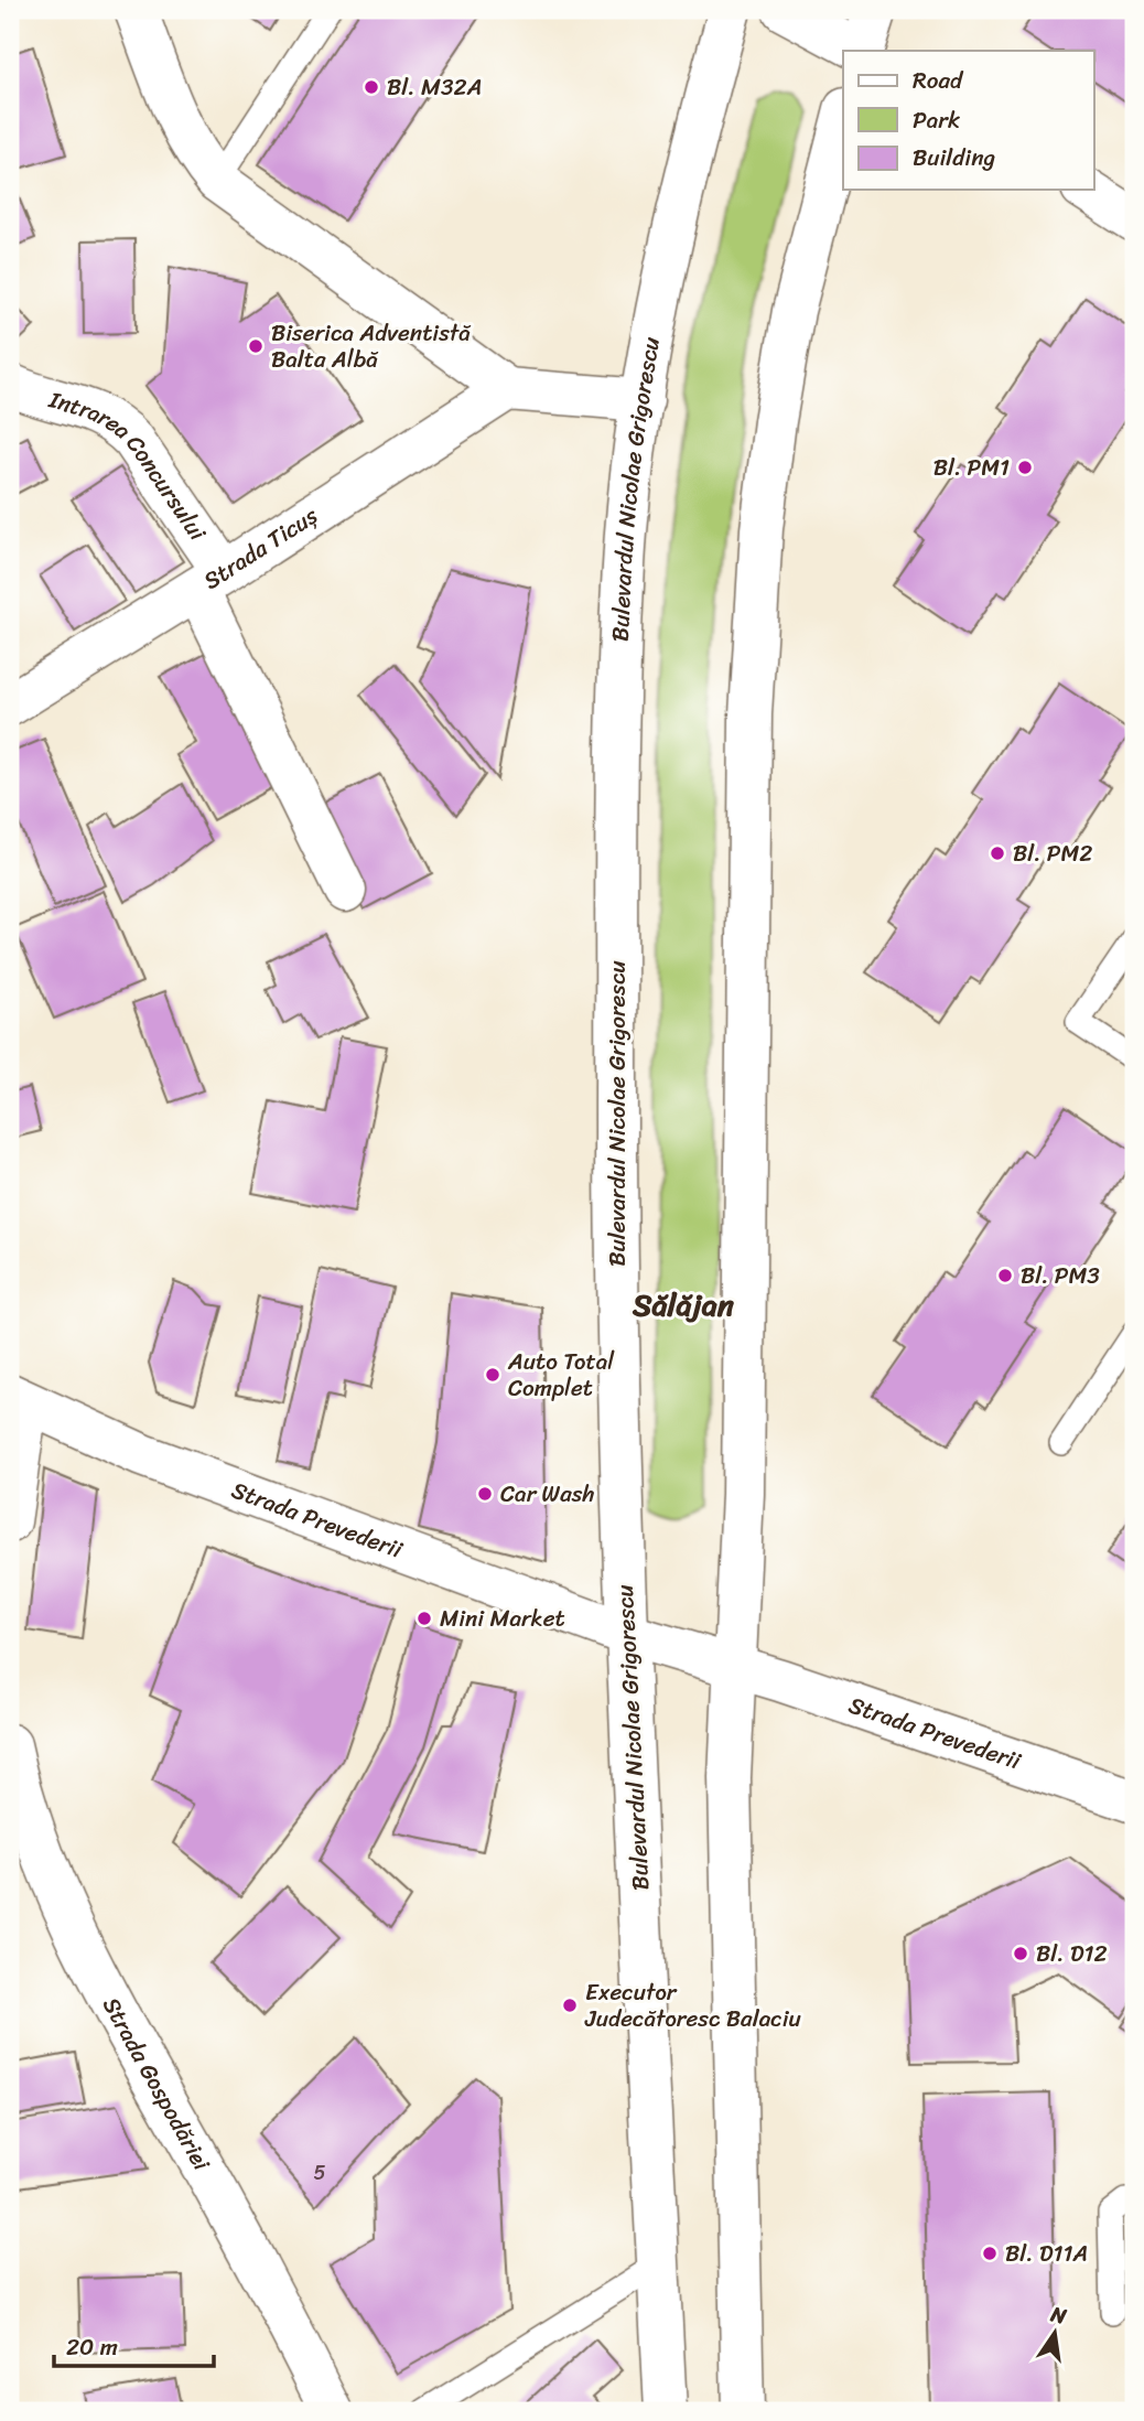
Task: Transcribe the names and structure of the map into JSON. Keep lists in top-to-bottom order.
{
  "streets": {
    "main road": [
      "Intrarea Concursului",
      "Bulevardul Nicolae Grigorescu",
      "Strada Ticuș",
      "Strada Prevederii",
      "Strada Gospodăriei"
    ]
  },
  "crossings": [
    ["Intrarea Concursului", "Strada Ticuș"],
    ["Bulevardul Nicolae Grigorescu", "Strada Prevederii"]
  ],
  "districts": ["Sălăjan"],
  "places": [
    "Bl. M32A",
    "Biserica Adventistă Balta Albă",
    "Bl. PM1",
    "Bl. PM2",
    "Bl. PM3",
    "Auto Total Complet",
    "Car Wash",
    "Mini Market",
    "Bl. D12",
    "Executor Judecătoresc Balaciu",
    "Bl. D11A"
  ],
  "house_numbers": ["5"],
  "legend": ["Road", "Park", "Building"],
  "scale_bar": "20 m",
  "north": "top"
}
